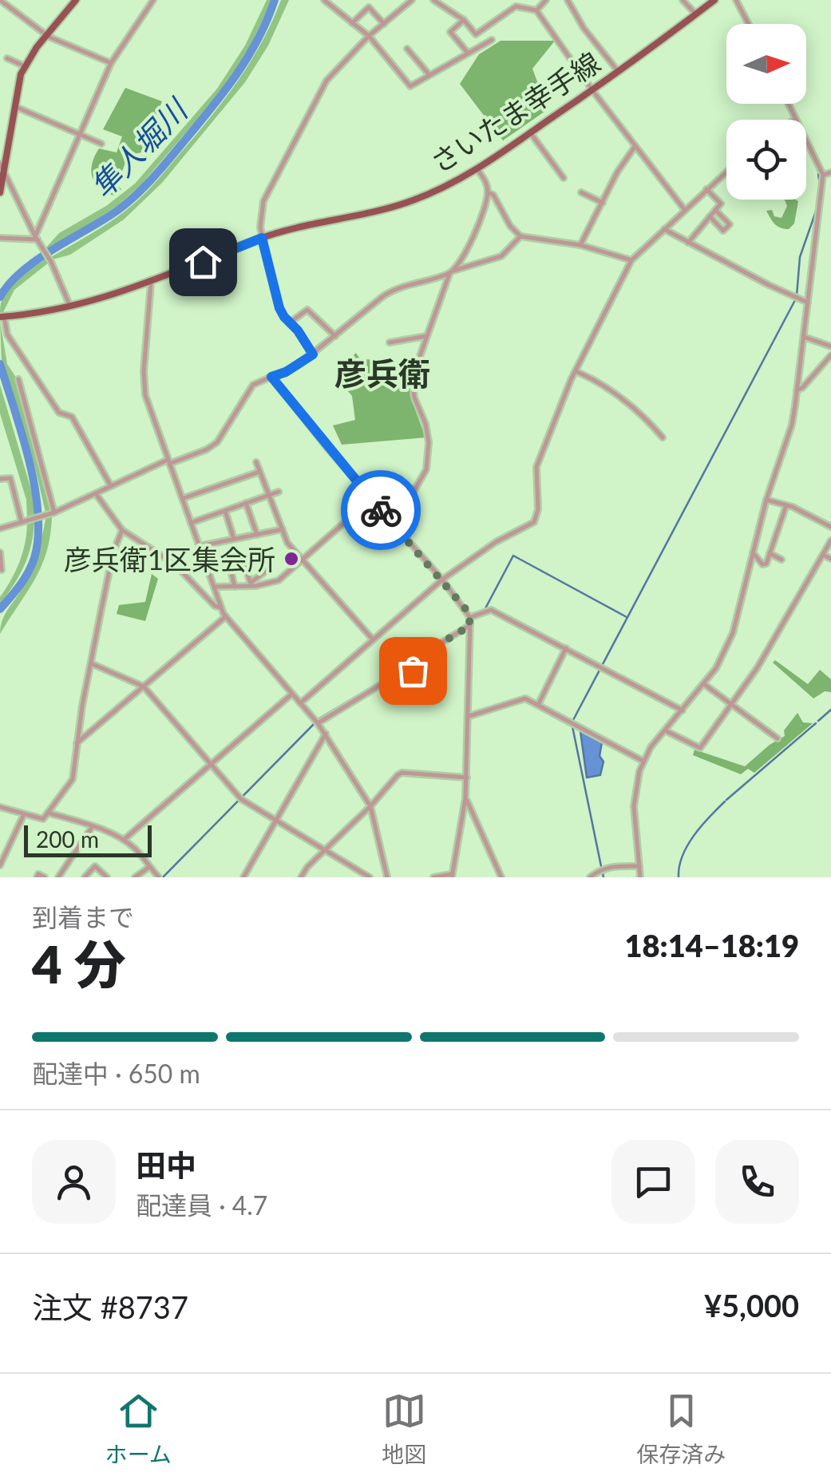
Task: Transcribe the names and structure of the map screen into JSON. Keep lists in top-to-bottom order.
{
  "streets": {
    "main road": ["さいたま幸手線"]
  },
  "districts": ["彦兵衛"],
  "water": ["隼人堀川"],
  "places": ["彦兵衛1区集会所"],
  "scale_bar": "200 m",
  "north": "right",
  "page": {
    "scale": "200 m",
    "heading": ["4 分", "到着まで", "18:14–18:19"],
    "panel": [
      "田中",
      "配達員 · 4.7",
      "注文 #8737",
      "¥5,000"
    ],
    "bar": "配達中 · 650 m",
    "tabs": ["ホーム", "地図", "保存済み"]
  }
}
